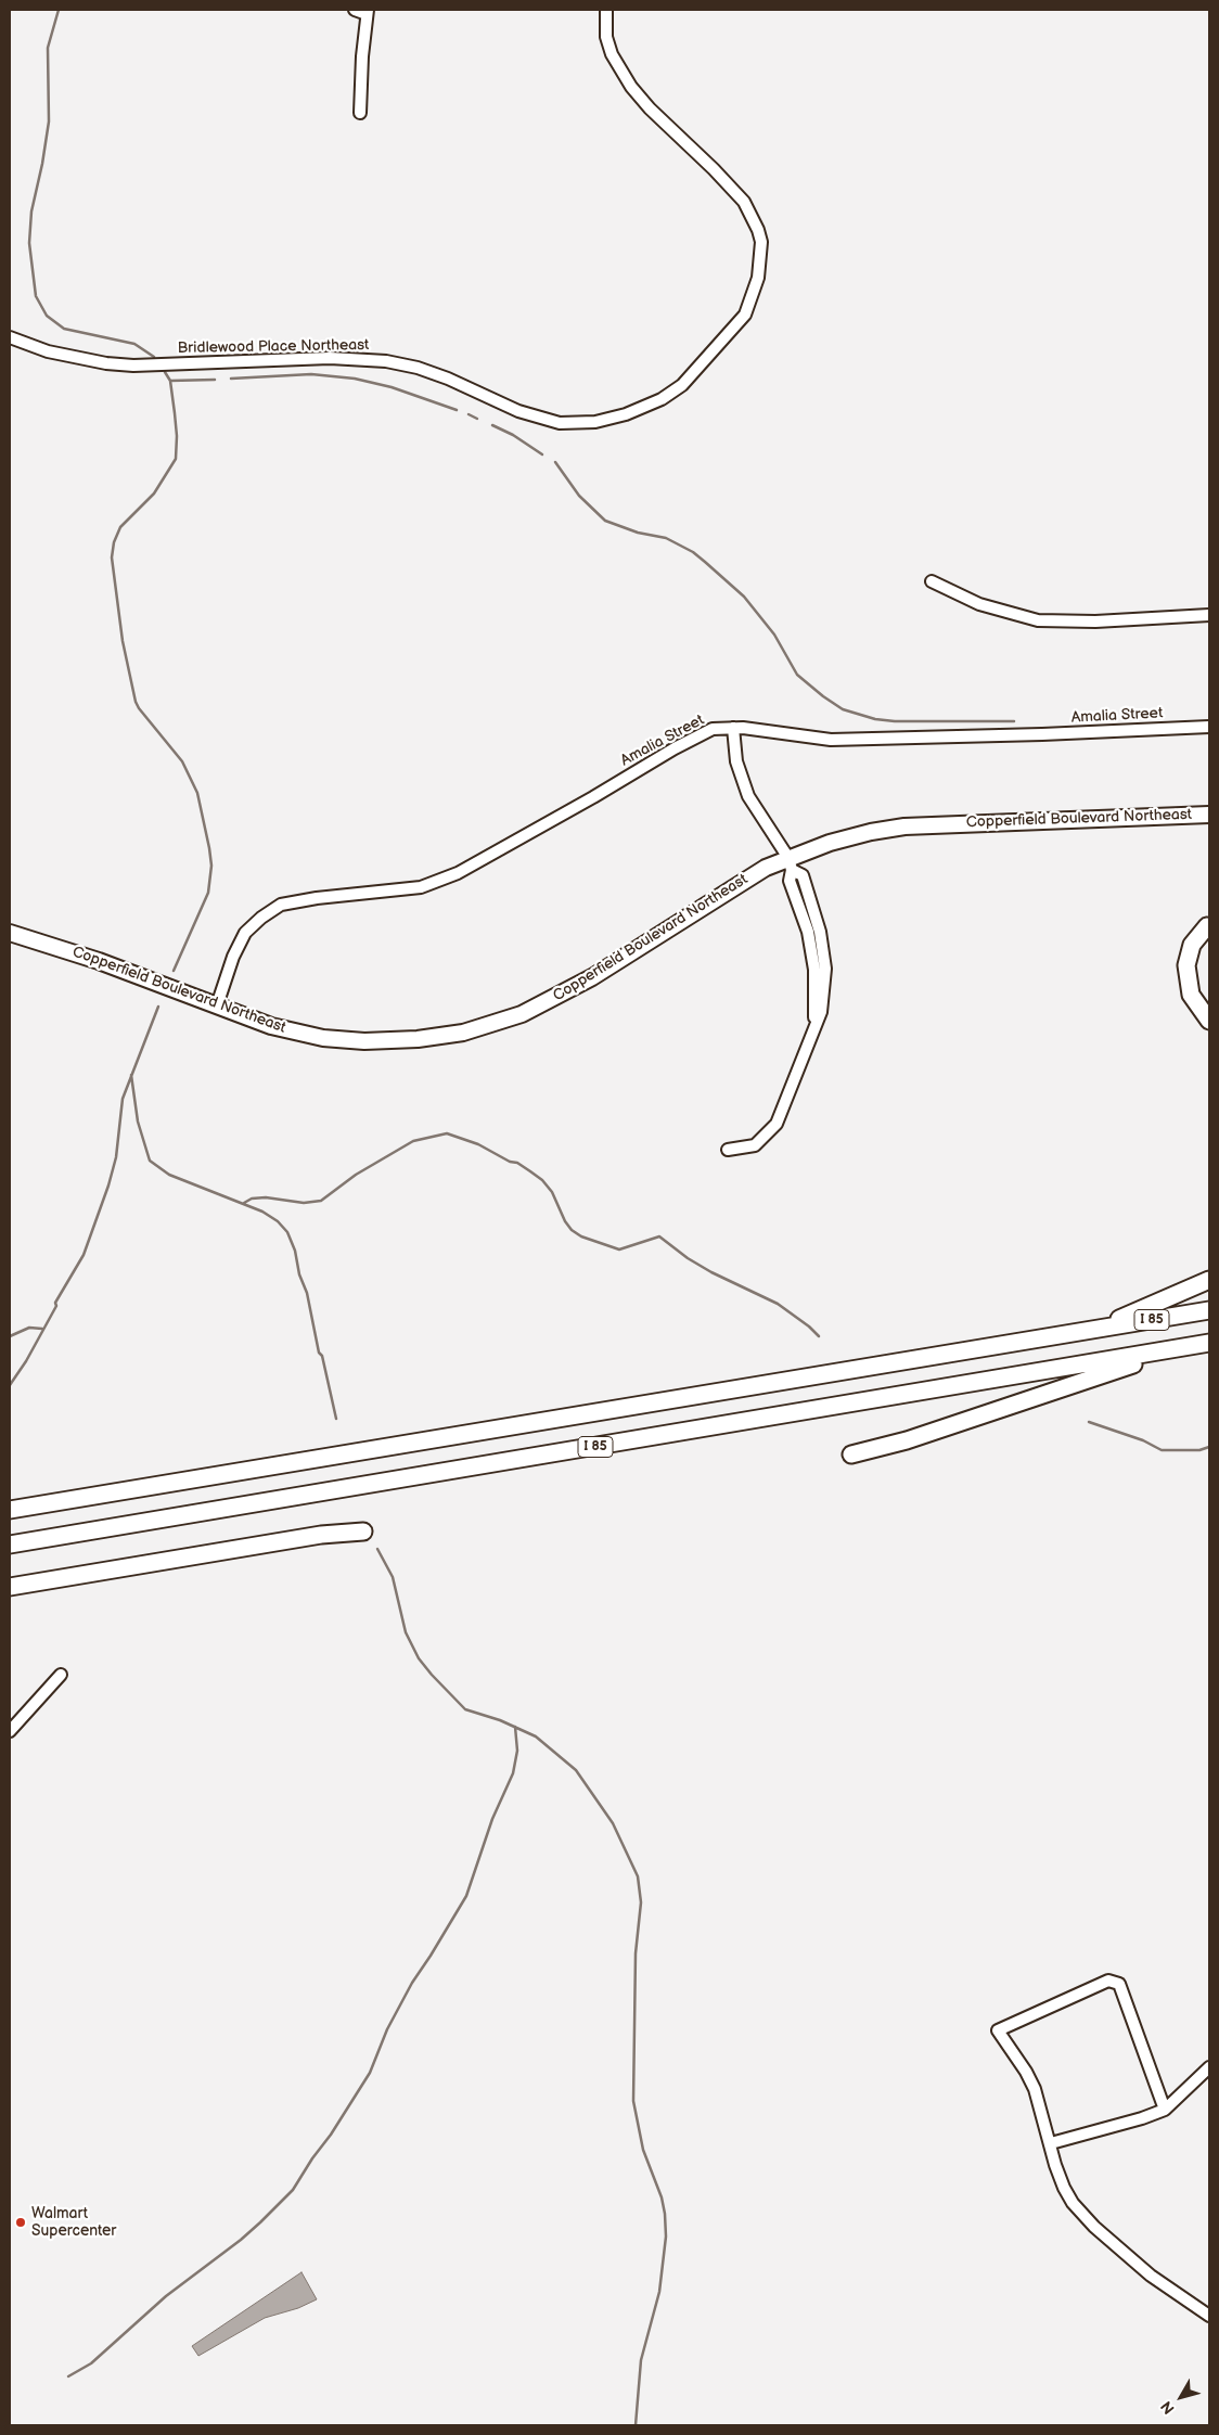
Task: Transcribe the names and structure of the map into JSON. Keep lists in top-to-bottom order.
{
  "streets": {
    "highway": ["I 85"],
    "main road": ["Copperfield Boulevard Northeast"],
    "street": ["Bridlewood Place Northeast", "Amalia Street"]
  },
  "crossings": [
    ["Amalia Street", "Copperfield Boulevard Northeast"]
  ],
  "places": ["Walmart Supercenter"],
  "north": "bottom left"
}
